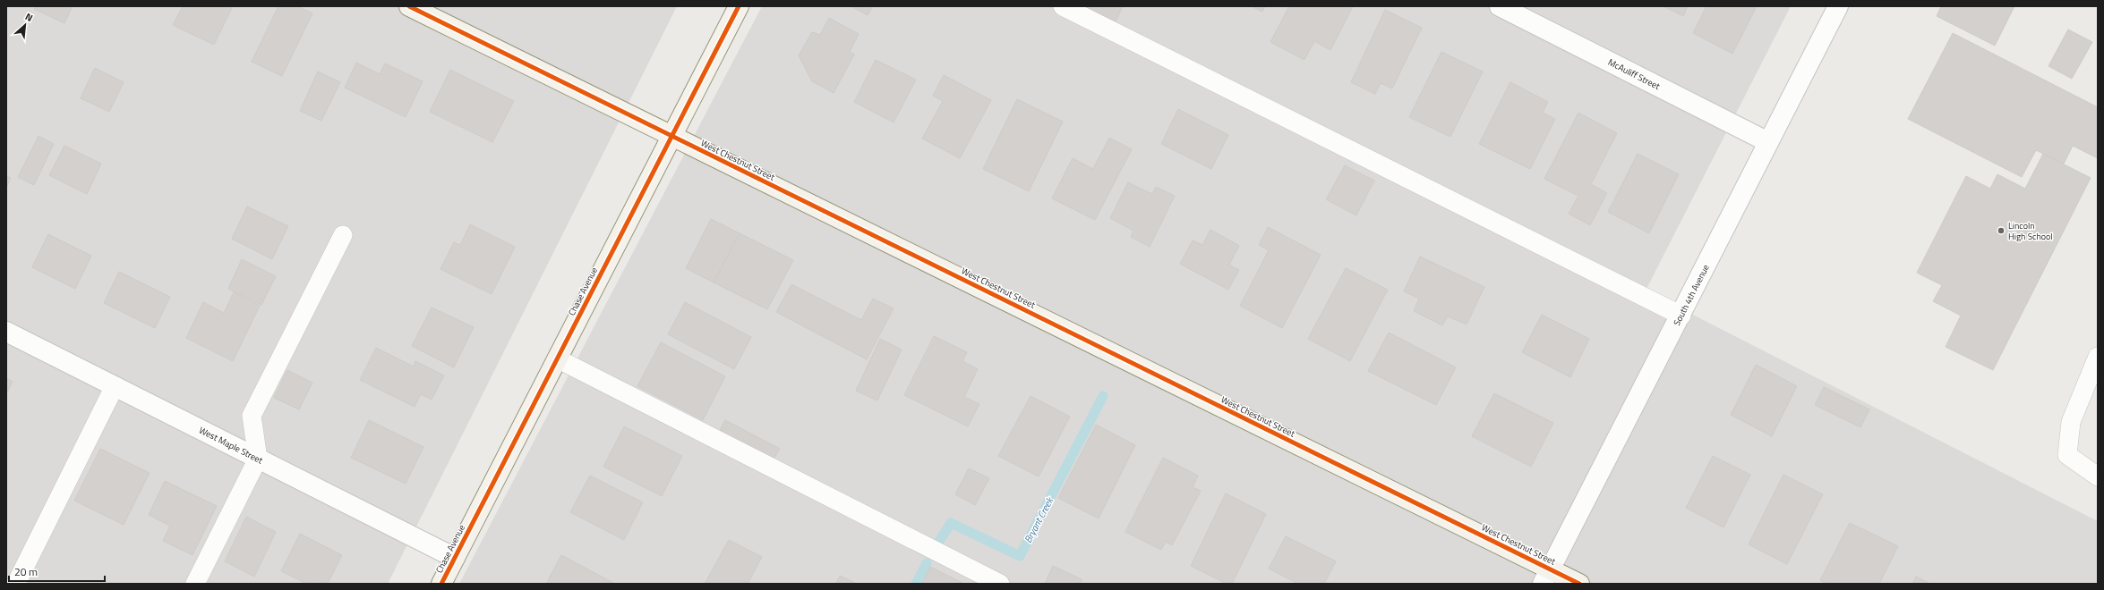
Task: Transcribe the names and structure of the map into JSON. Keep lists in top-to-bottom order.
{
  "streets": {
    "main road": ["West Chestnut Street", "Chase Avenue"],
    "street": ["McAuliff Street", "South 4th Avenue", "West Maple Street"]
  },
  "crossings": [
    ["McAuliff Street", "South 4th Avenue"],
    ["West Chestnut Street", "Chase Avenue"],
    ["West Chestnut Street", "South 4th Avenue"],
    ["Chase Avenue", "West Maple Street"]
  ],
  "water": ["Bryant Creek"],
  "places": ["Lincoln High School"],
  "scale_bar": "20 m",
  "north": "top right"
}
